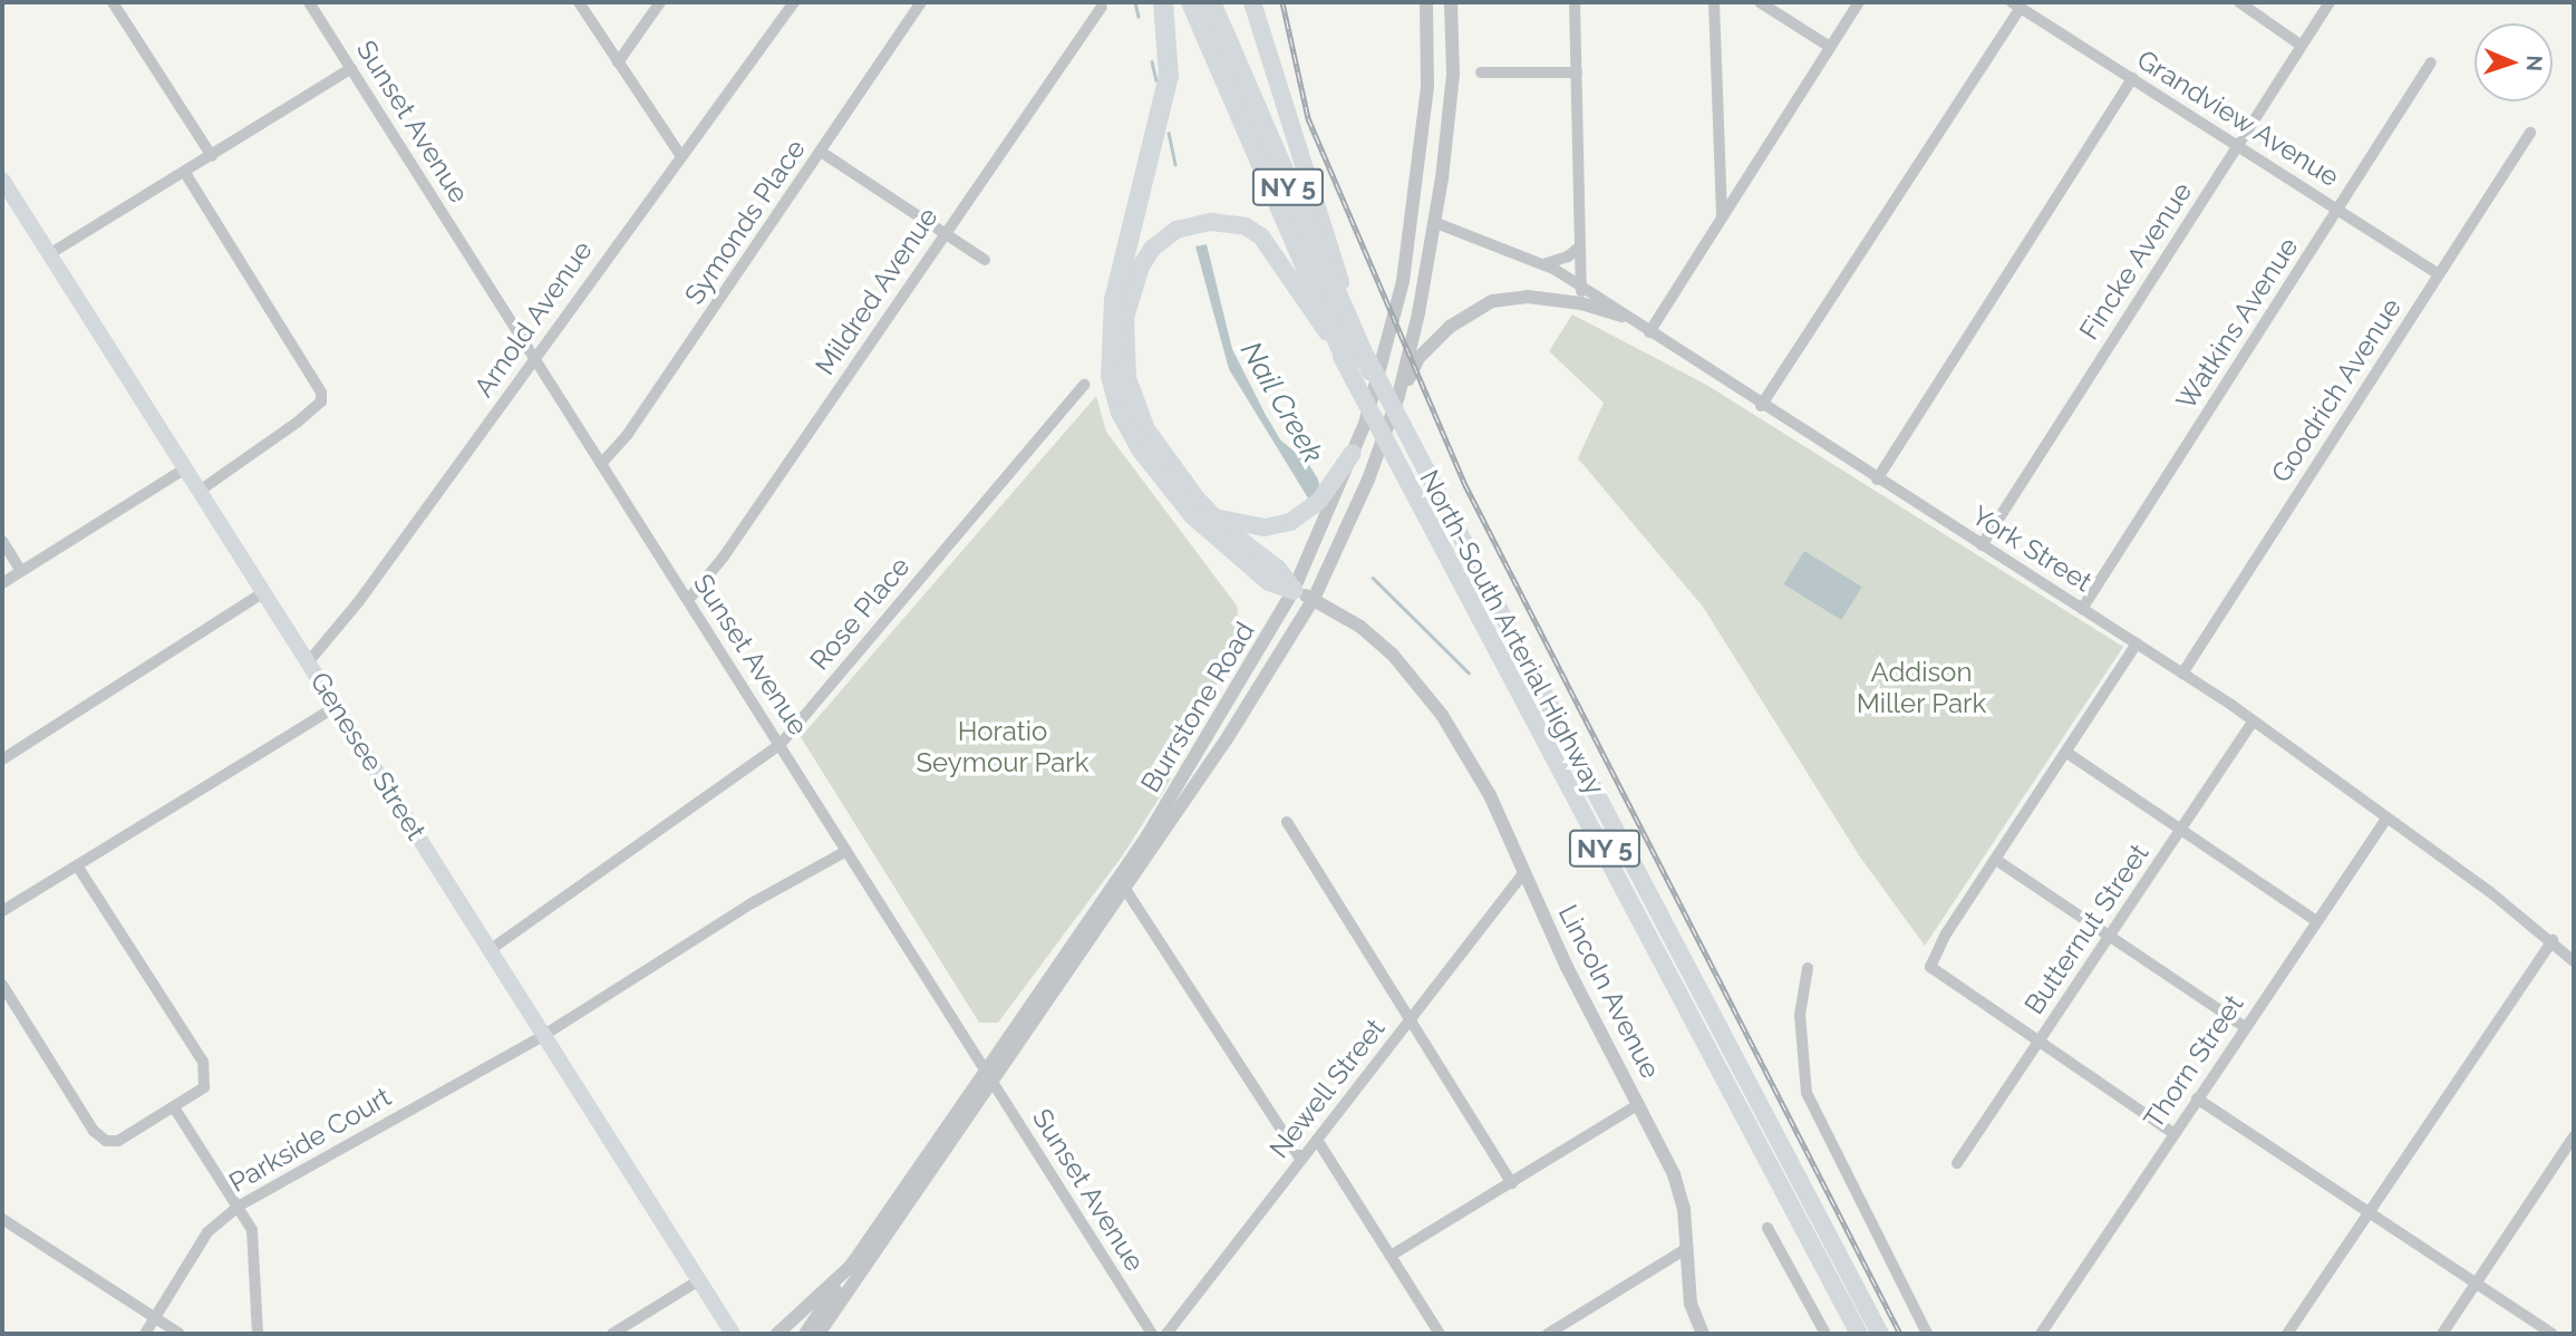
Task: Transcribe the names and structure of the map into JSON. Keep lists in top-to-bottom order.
{
  "streets": {
    "highway": ["NY 5", "North-South Arterial Highway"],
    "main road": ["Genesee Street"],
    "street": [
      "Grandview Avenue",
      "Sunset Avenue",
      "Symonds Place",
      "Fincke Avenue",
      "Mildred Avenue",
      "Arnold Avenue",
      "Watkins Avenue",
      "Goodrich Avenue",
      "York Street",
      "Rose Place",
      "Burrstone Road",
      "Butternut Street",
      "Lincoln Avenue",
      "Thorn Street",
      "Newell Street",
      "Parkside Court"
    ]
  },
  "crossings": [
    ["Grandview Avenue", "Fincke Avenue"],
    ["Grandview Avenue", "Watkins Avenue"],
    ["Grandview Avenue", "Goodrich Avenue"],
    ["Sunset Avenue", "Symonds Place"],
    ["Sunset Avenue", "Mildred Avenue"],
    ["Sunset Avenue", "Arnold Avenue"],
    ["Sunset Avenue", "Rose Place"],
    ["Sunset Avenue", "Burrstone Road"],
    ["Sunset Avenue", "Parkside Court"],
    ["Fincke Avenue", "York Street"],
    ["Arnold Avenue", "Genesee Street"],
    ["Watkins Avenue", "York Street"],
    ["Goodrich Avenue", "York Street"],
    ["York Street", "Burrstone Road"],
    ["York Street", "Butternut Street"],
    ["York Street", "Thorn Street"],
    ["Rose Place", "Genesee Street"],
    ["Burrstone Road", "Lincoln Avenue"],
    ["Genesee Street", "Parkside Court"],
    ["Lincoln Avenue", "Newell Street"]
  ],
  "water": ["Nail Creek"],
  "parks": ["Addison Miller Park", "Horatio Seymour Park"],
  "north": "right"
}
